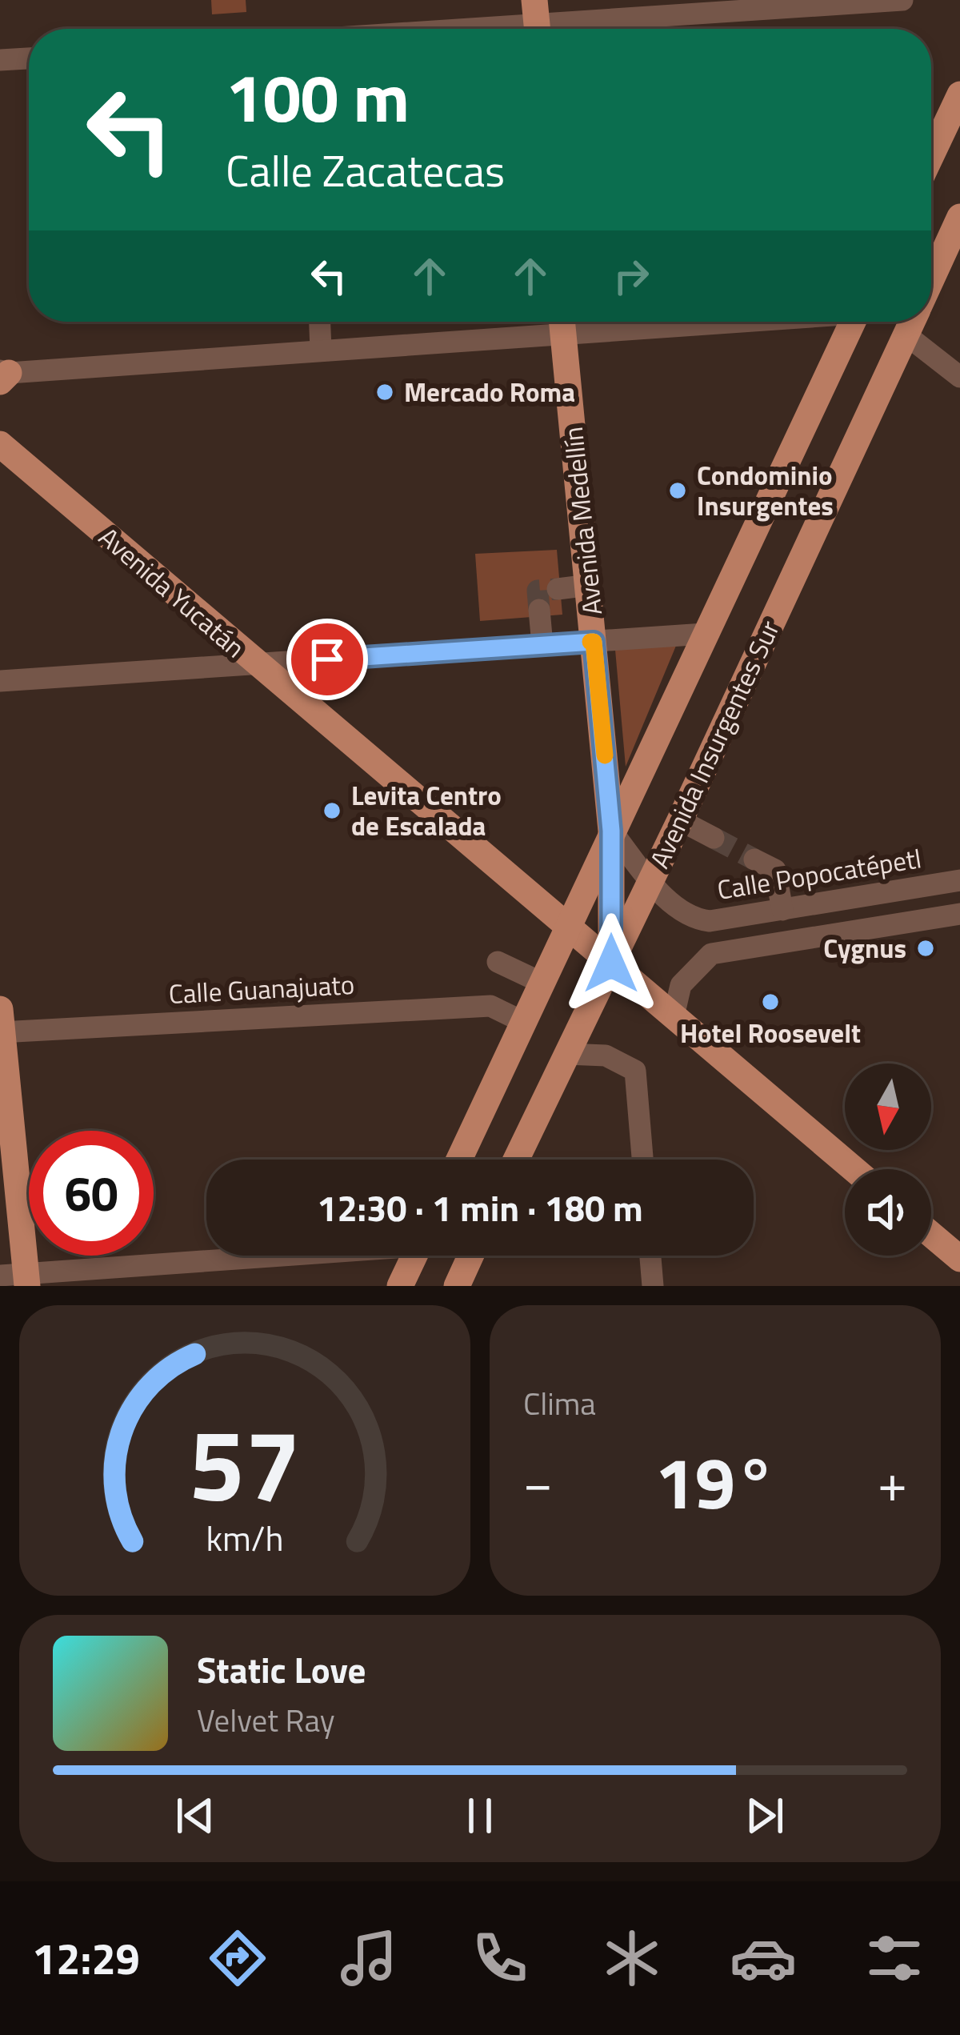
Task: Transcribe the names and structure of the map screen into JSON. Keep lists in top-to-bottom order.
{
  "streets": {
    "main road": ["Avenida Medellín", "Avenida Yucatán", "Avenida Insurgentes Sur"],
    "street": ["Calle Popocatépetl", "Calle Guanajuato"]
  },
  "crossings": [
    ["Avenida Medellín", "Avenida Yucatán"],
    ["Avenida Medellín", "Avenida Insurgentes Sur"],
    ["Avenida Medellín", "Calle Popocatépetl"],
    ["Avenida Yucatán", "Avenida Insurgentes Sur"],
    ["Avenida Insurgentes Sur", "Calle Popocatépetl"],
    ["Avenida Insurgentes Sur", "Calle Guanajuato"]
  ],
  "places": [
    "Mercado Roma",
    "Condominio Insurgentes",
    "Levita Centro de Escalada",
    "Cygnus",
    "Hotel Roosevelt"
  ],
  "north": "bottom",
  "page": {
    "turn": ["100 m", "Calle Zacatecas"],
    "limit": "60",
    "trip": "12:30 · 1 min · 180 m",
    "tile": "Clima",
    "heat": ["−", "19°", "+"],
    "song": ["Static Love", "Velvet Ray"],
    "tabs": "12:29",
    "gauge": ["57", "km/h"]
  }
}
